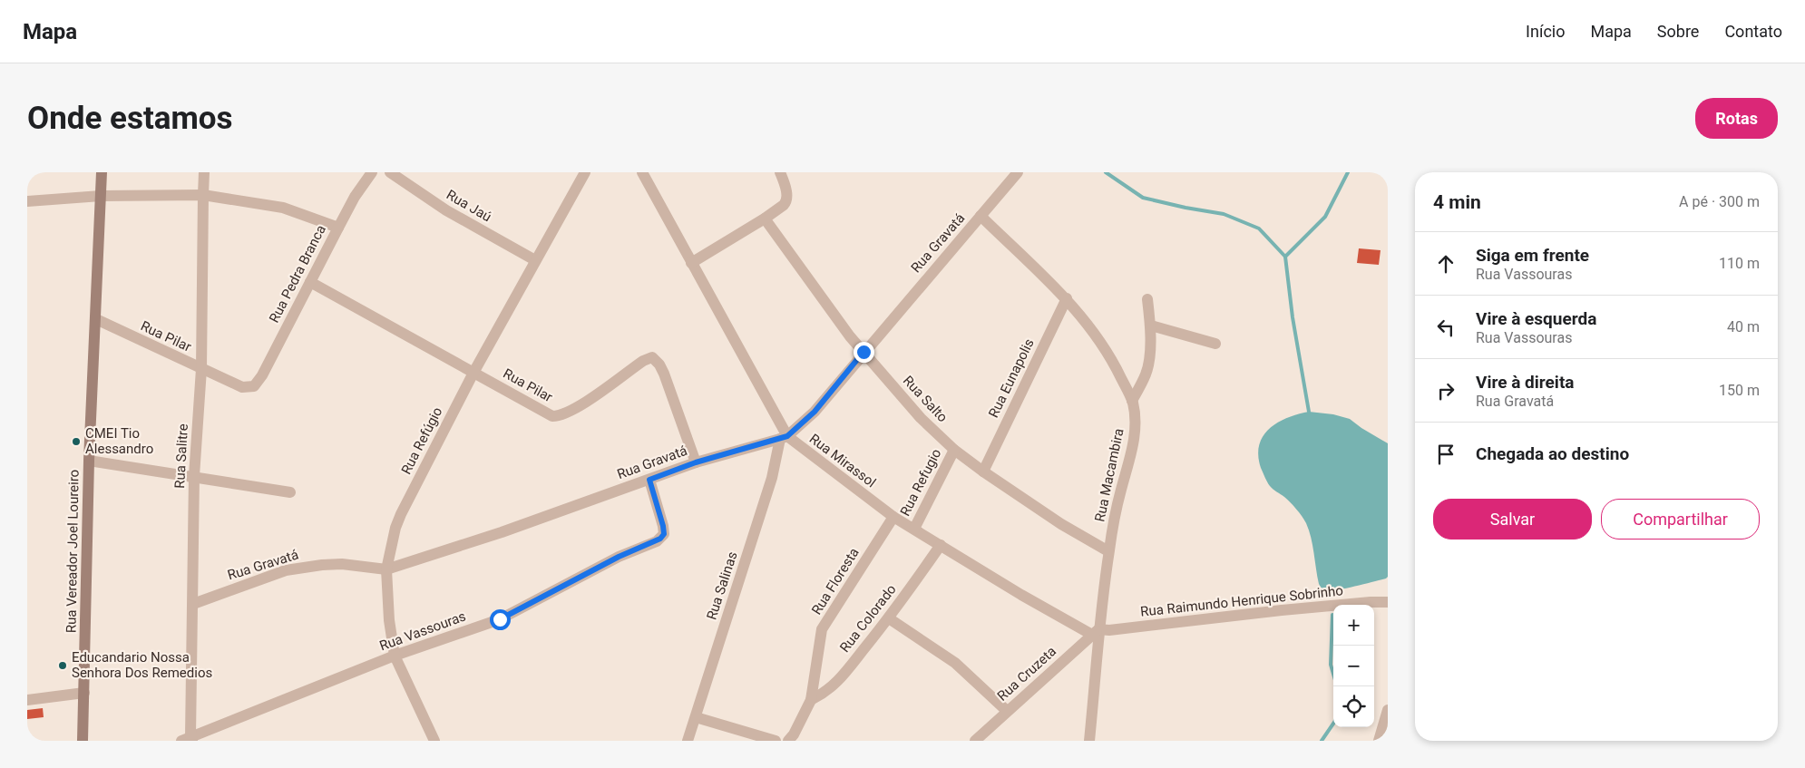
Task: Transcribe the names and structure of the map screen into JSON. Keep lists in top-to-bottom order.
{
  "streets": {
    "street": [
      "Rua Jaú",
      "Rua Gravatá",
      "Rua Pedra Branca",
      "Rua Pilar",
      "Rua Eunapolis",
      "Rua Salto",
      "Rua Refúgio",
      "Rua Salitre",
      "Rua Mirassol",
      "Rua Macambira",
      "Rua Refugio",
      "Rua Vereador Joel Loureiro",
      "Rua Floresta",
      "Rua Salinas",
      "Rua Raimundo Henrique Sobrinho",
      "Rua Colorado",
      "Rua Vassouras",
      "Rua Cruzeta"
    ]
  },
  "crossings": [
    ["Rua Jaú", "Rua Refúgio"],
    ["Rua Gravatá", "Rua Pilar"],
    ["Rua Gravatá", "Rua Salto"],
    ["Rua Gravatá", "Rua Refúgio"],
    ["Rua Gravatá", "Rua Salitre"],
    ["Rua Gravatá", "Rua Mirassol"],
    ["Rua Gravatá", "Rua Macambira"],
    ["Rua Gravatá", "Rua Salinas"],
    ["Rua Gravatá", "Rua Vassouras"],
    ["Rua Pedra Branca", "Rua Pilar"],
    ["Rua Pilar", "Rua Refúgio"],
    ["Rua Pilar", "Rua Salitre"],
    ["Rua Pilar", "Rua Vereador Joel Loureiro"],
    ["Rua Eunapolis", "Rua Salto"],
    ["Rua Eunapolis", "Rua Macambira"],
    ["Rua Salto", "Rua Macambira"],
    ["Rua Salto", "Rua Refugio"],
    ["Rua Refúgio", "Rua Vassouras"],
    ["Rua Salitre", "Rua Vassouras"],
    ["Rua Mirassol", "Rua Macambira"],
    ["Rua Mirassol", "Rua Refugio"],
    ["Rua Mirassol", "Rua Floresta"],
    ["Rua Mirassol", "Rua Salinas"],
    ["Rua Mirassol", "Rua Raimundo Henrique Sobrinho"],
    ["Rua Mirassol", "Rua Colorado"],
    ["Rua Mirassol", "Rua Cruzeta"],
    ["Rua Macambira", "Rua Raimundo Henrique Sobrinho"],
    ["Rua Macambira", "Rua Cruzeta"],
    ["Rua Floresta", "Rua Colorado"],
    ["Rua Raimundo Henrique Sobrinho", "Rua Cruzeta"]
  ],
  "places": ["CMEI Tio Alessandro", "Educandario Nossa Senhora Dos Remedios"],
  "page": {
    "header": "Mapa",
    "nav": [
      "Início",
      "Mapa",
      "Sobre",
      "Contato"
    ],
    "buttons": [
      "Rotas",
      ["Salvar", "Compartilhar"]
    ],
    "title": "Onde estamos",
    "heading": ["4 min", "A pé · 300 m"],
    "list": [
      ["Siga em frente", "Rua Vassouras", "110 m"],
      ["Vire à esquerda", "Rua Vassouras", "40 m"],
      ["Vire à direita", "Rua Gravatá", "150 m"],
      "Chegada ao destino"
    ],
    "map_buttons": ["+", "−"]
  }
}
